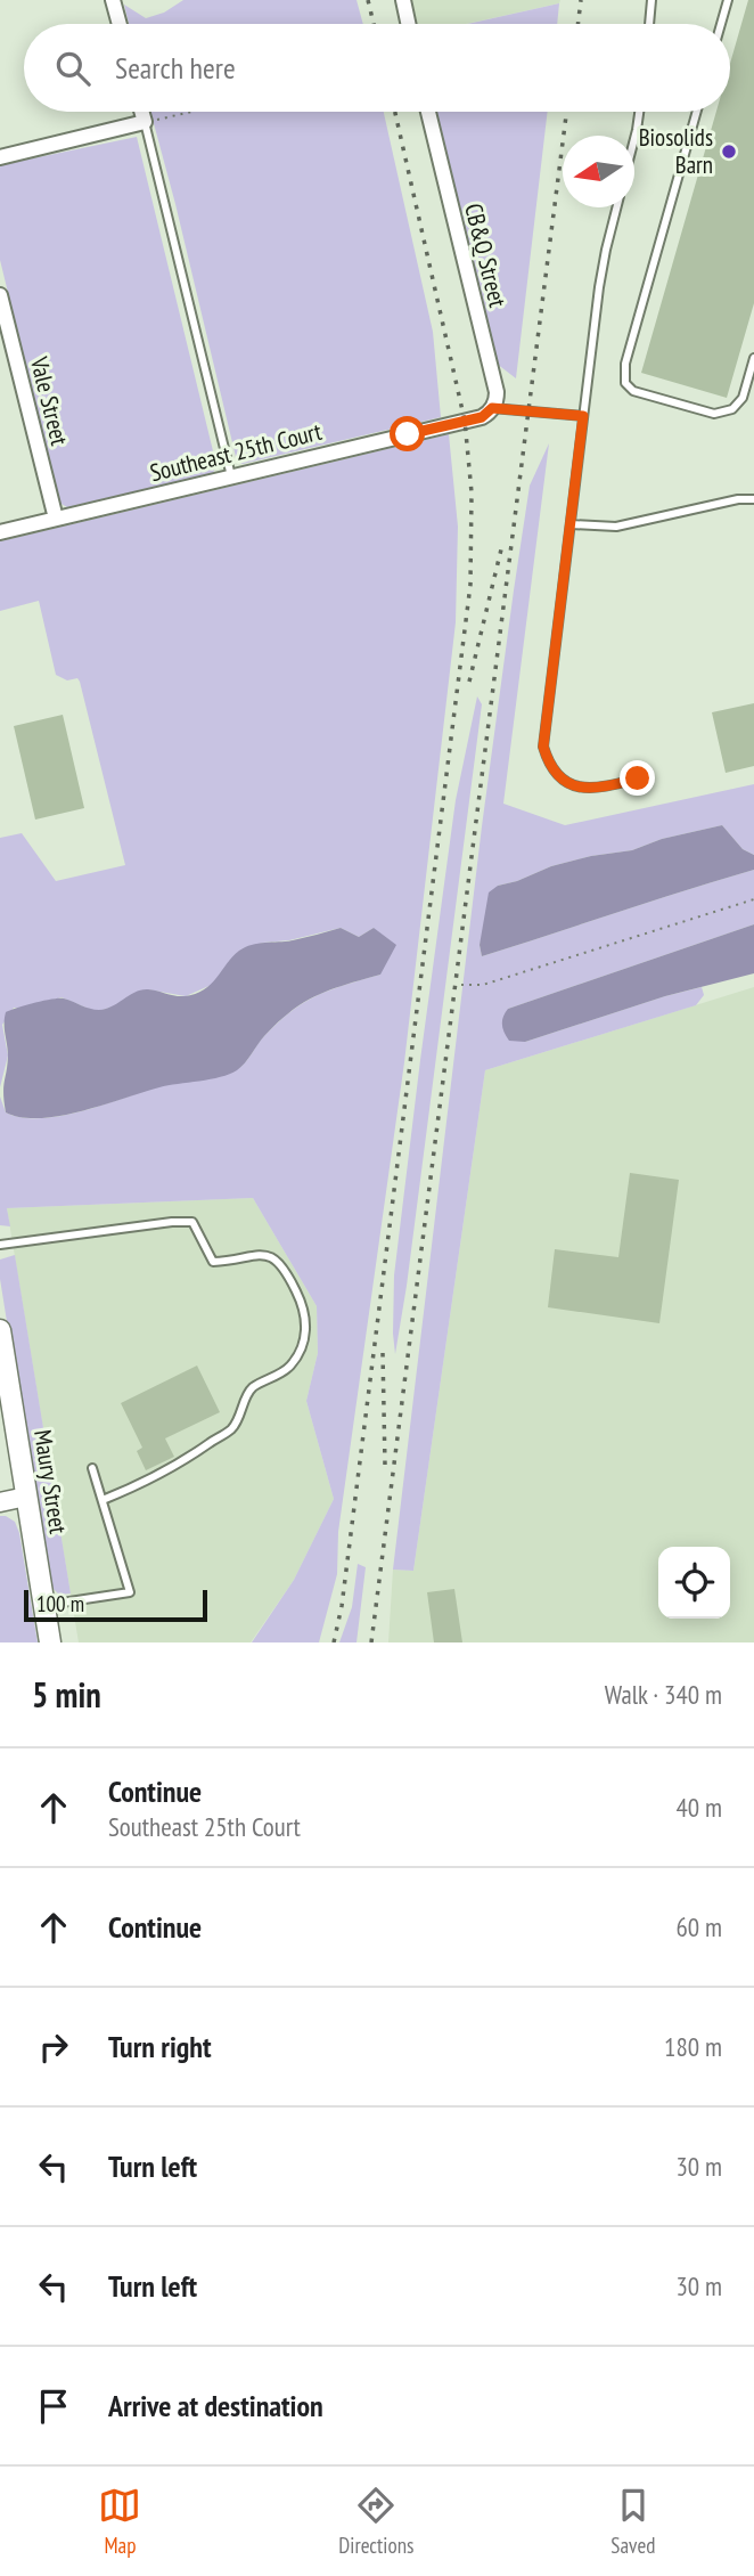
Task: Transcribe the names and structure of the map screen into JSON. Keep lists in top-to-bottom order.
{
  "streets": {
    "main road": ["Maury Street"],
    "street": ["CB&Q Street", "Vale Street", "Southeast 25th Court"]
  },
  "crossings": [
    ["CB&Q Street", "Southeast 25th Court"],
    ["Vale Street", "Southeast 25th Court"]
  ],
  "places": ["Biosolids Barn"],
  "scale_bar": "100 m",
  "north": "left",
  "page": {
    "search": "Search here",
    "scale": "100 m",
    "heading": ["5 min", "Walk · 340 m"],
    "list": [
      ["Continue", "Southeast 25th Court", "40 m"],
      ["Continue", "60 m"],
      ["Turn right", "180 m"],
      ["Turn left", "30 m"],
      ["Turn left", "30 m"],
      "Arrive at destination"
    ],
    "nav": ["Map", "Directions", "Saved"]
  }
}
